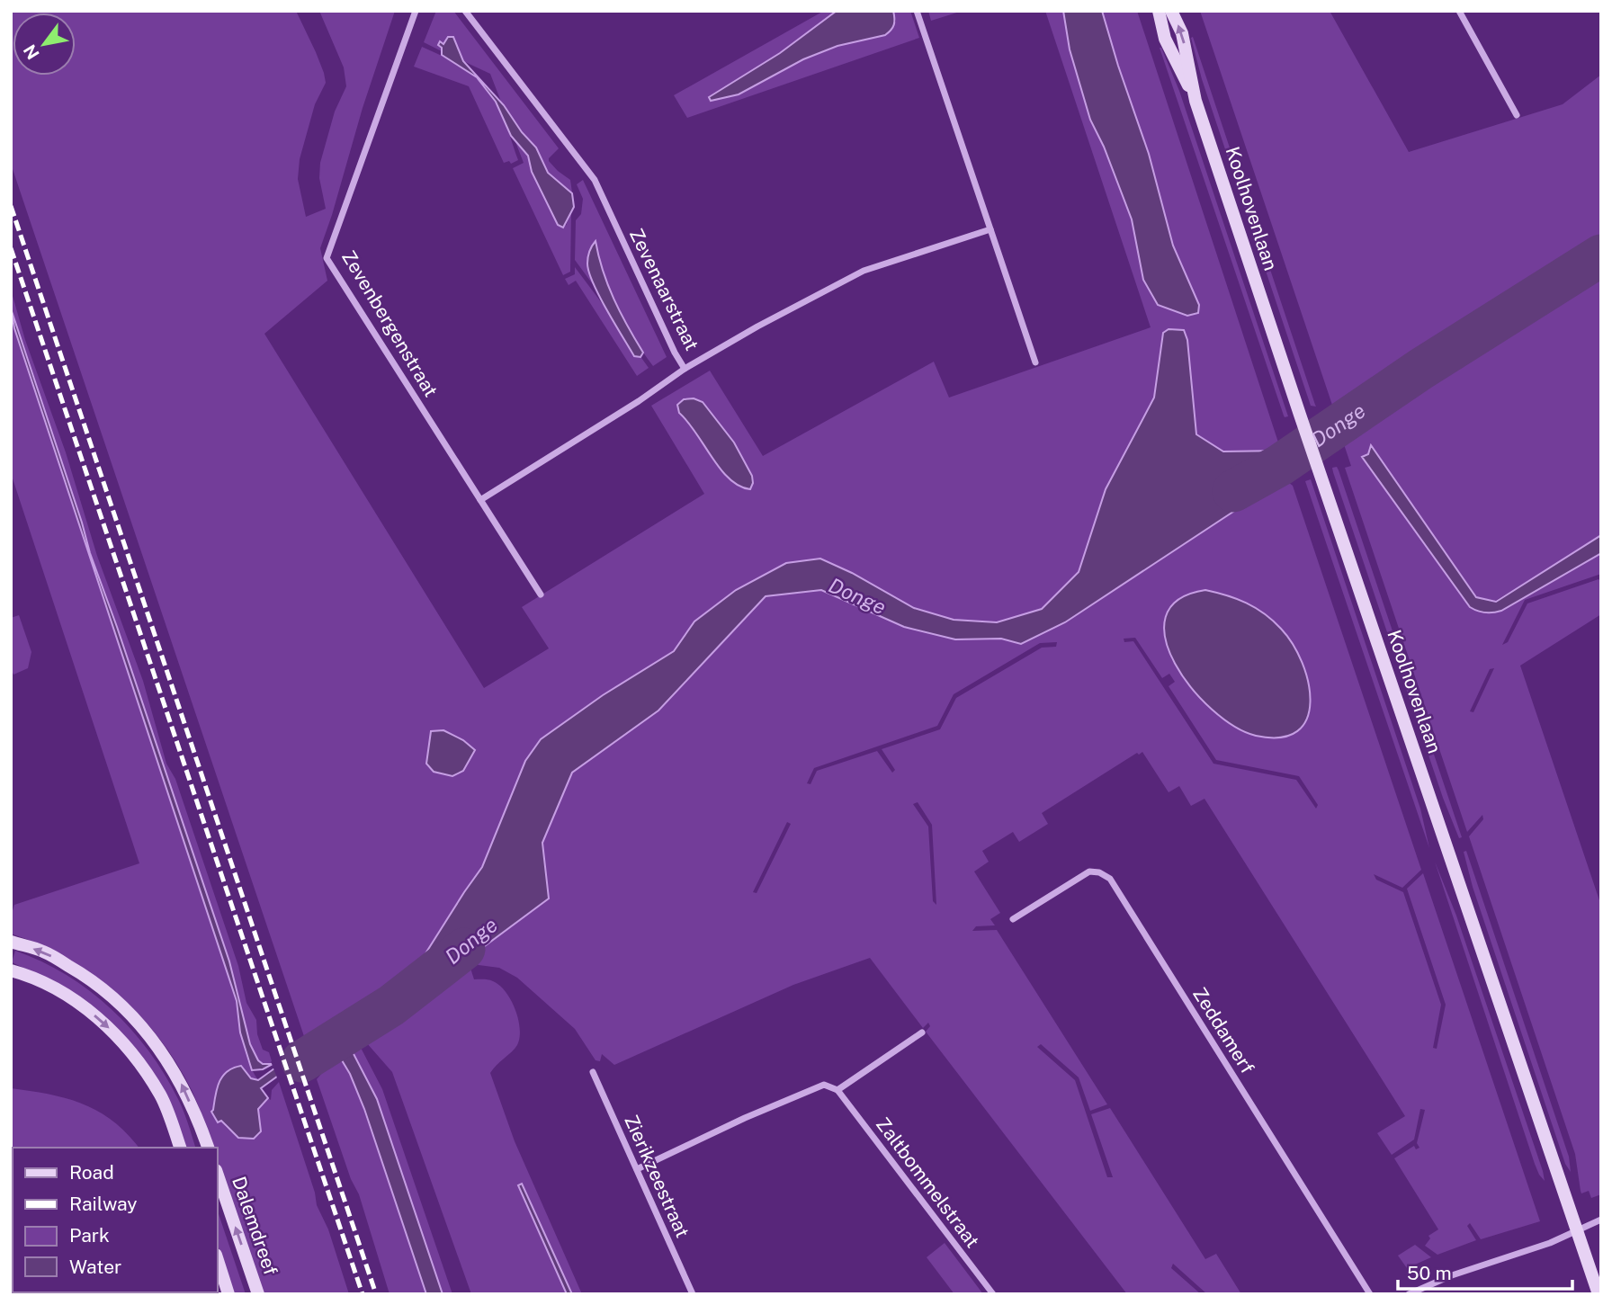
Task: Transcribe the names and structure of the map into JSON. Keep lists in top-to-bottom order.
{
  "streets": {
    "street": [
      "Koolhovenlaan",
      "Zevenaarstraat",
      "Zevenbergenstraat",
      "Zeddamerf",
      "Zierikzeestraat",
      "Zaltbommelstraat",
      "Dalemdreef"
    ]
  },
  "one_way": ["Dalemdreef"],
  "water": ["Donge"],
  "legend": [
    "Road",
    "Railway",
    "Park",
    "Water"
  ],
  "scale_bar": "50 m",
  "north": "bottom left"
}
